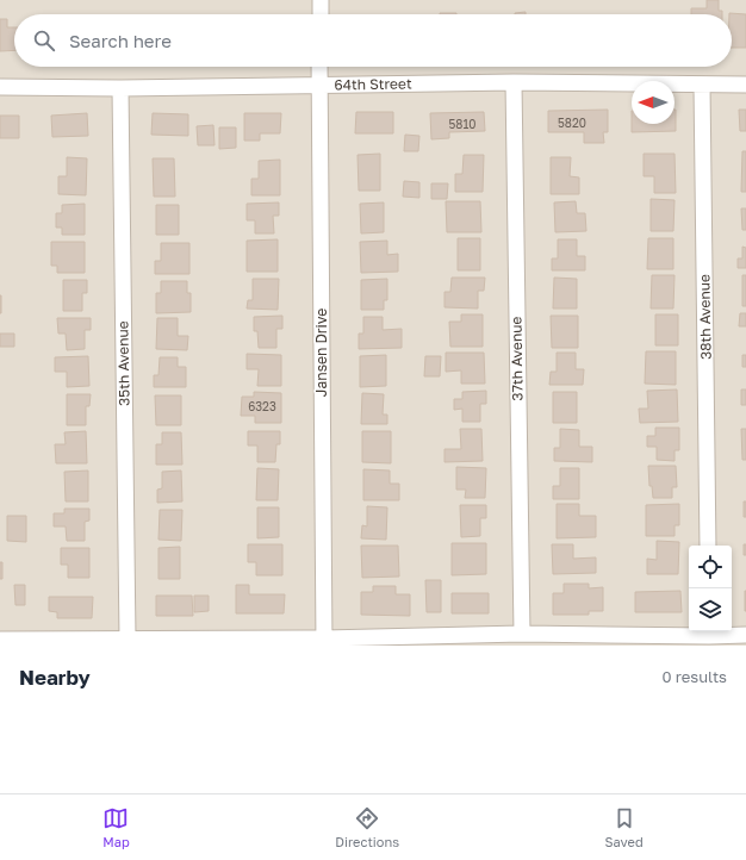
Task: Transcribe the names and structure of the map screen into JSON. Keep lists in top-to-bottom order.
{
  "streets": {
    "street": [
      "64th Street",
      "38th Avenue",
      "Jansen Drive",
      "37th Avenue",
      "35th Avenue"
    ]
  },
  "crossings": [
    ["64th Street", "38th Avenue"],
    ["64th Street", "Jansen Drive"],
    ["64th Street", "37th Avenue"],
    ["64th Street", "35th Avenue"]
  ],
  "house_numbers": ["5820", "5810", "6323"],
  "north": "left",
  "page": {
    "search": "Search here",
    "heading": ["Nearby", "0 results"],
    "nav": ["Map", "Directions", "Saved"]
  }
}
